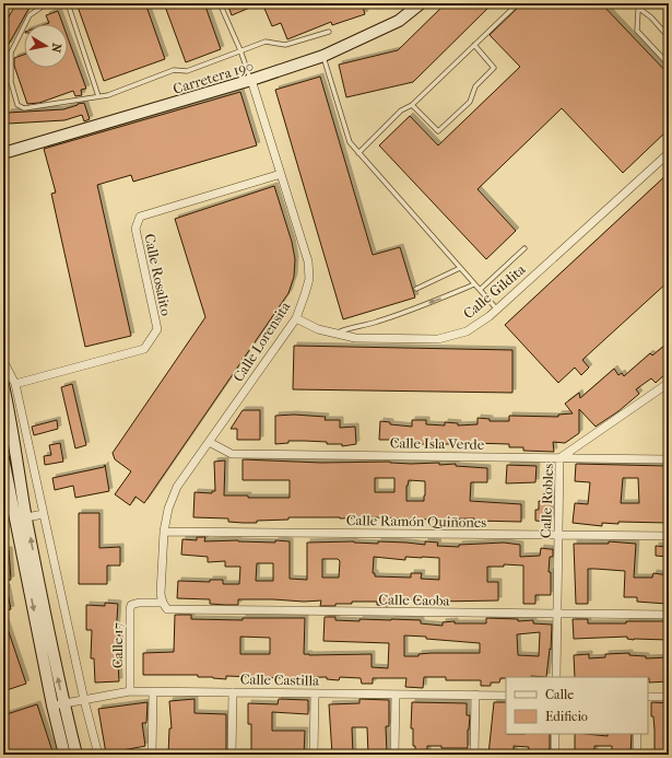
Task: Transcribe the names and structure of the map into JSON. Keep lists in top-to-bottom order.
{
  "streets": {
    "street": [
      "Carretera 190",
      "Calle Rosalito",
      "Calle Gildita",
      "Calle Lorensita",
      "Calle Isla Verde",
      "Calle Robles",
      "Calle Ramón Quiñones",
      "Calle Caoba",
      "Calle 17",
      "Calle Castilla"
    ]
  },
  "crossings": [
    ["Carretera 190", "Calle Lorensita"],
    ["Calle Rosalito", "Calle Lorensita"],
    ["Calle Gildita", "Calle Lorensita"],
    ["Calle Lorensita", "Calle Isla Verde"],
    ["Calle Lorensita", "Calle Ramón Quiñones"],
    ["Calle Lorensita", "Calle Caoba"],
    ["Calle Lorensita", "Calle 17"],
    ["Calle Isla Verde", "Calle Robles"],
    ["Calle Robles", "Calle Ramón Quiñones"],
    ["Calle Robles", "Calle Caoba"],
    ["Calle Caoba", "Calle 17"],
    ["Calle 17", "Calle Castilla"]
  ],
  "legend": ["Calle", "Edificio"],
  "north": "right"
}
